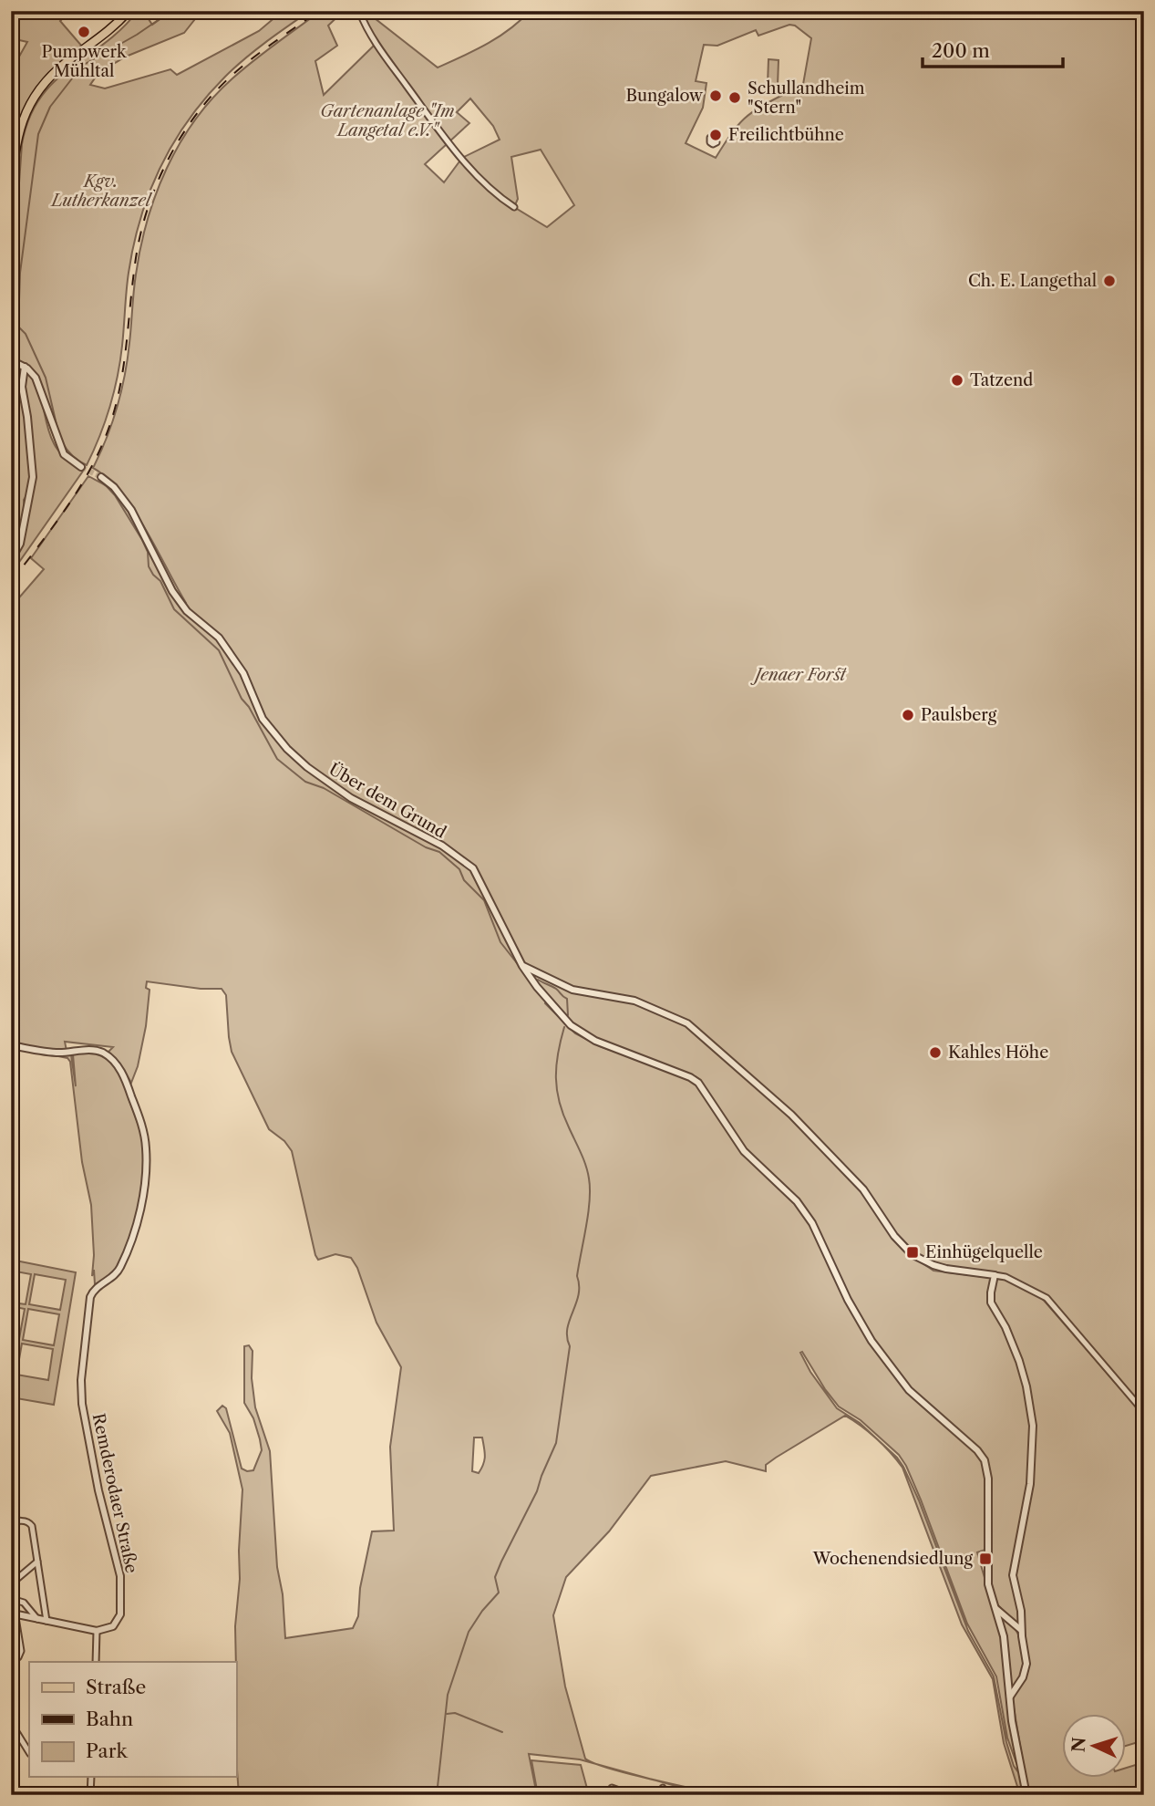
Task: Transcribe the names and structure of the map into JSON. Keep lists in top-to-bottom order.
{
  "streets": {
    "street": ["Über dem Grund", "Remderodaer Straße"]
  },
  "parks": ["Gartenanlage \"Im Langetal e.V.\"", "Kgv. Lutherkanzel", "Jenaer Forst"],
  "places": {
    "other": [
      "Pumpwerk Mühltal",
      "Bungalow",
      "Schullandheim \"Stern\"",
      "Freilichtbühne",
      "Ch. E. Langethal",
      "Tatzend",
      "Paulsberg",
      "Kahles Höhe"
    ],
    "transit": ["Einhügelquelle", "Wochenendsiedlung"]
  },
  "legend": ["Straße", "Bahn", "Park"],
  "scale_bar": "200 m",
  "north": "left"
}
